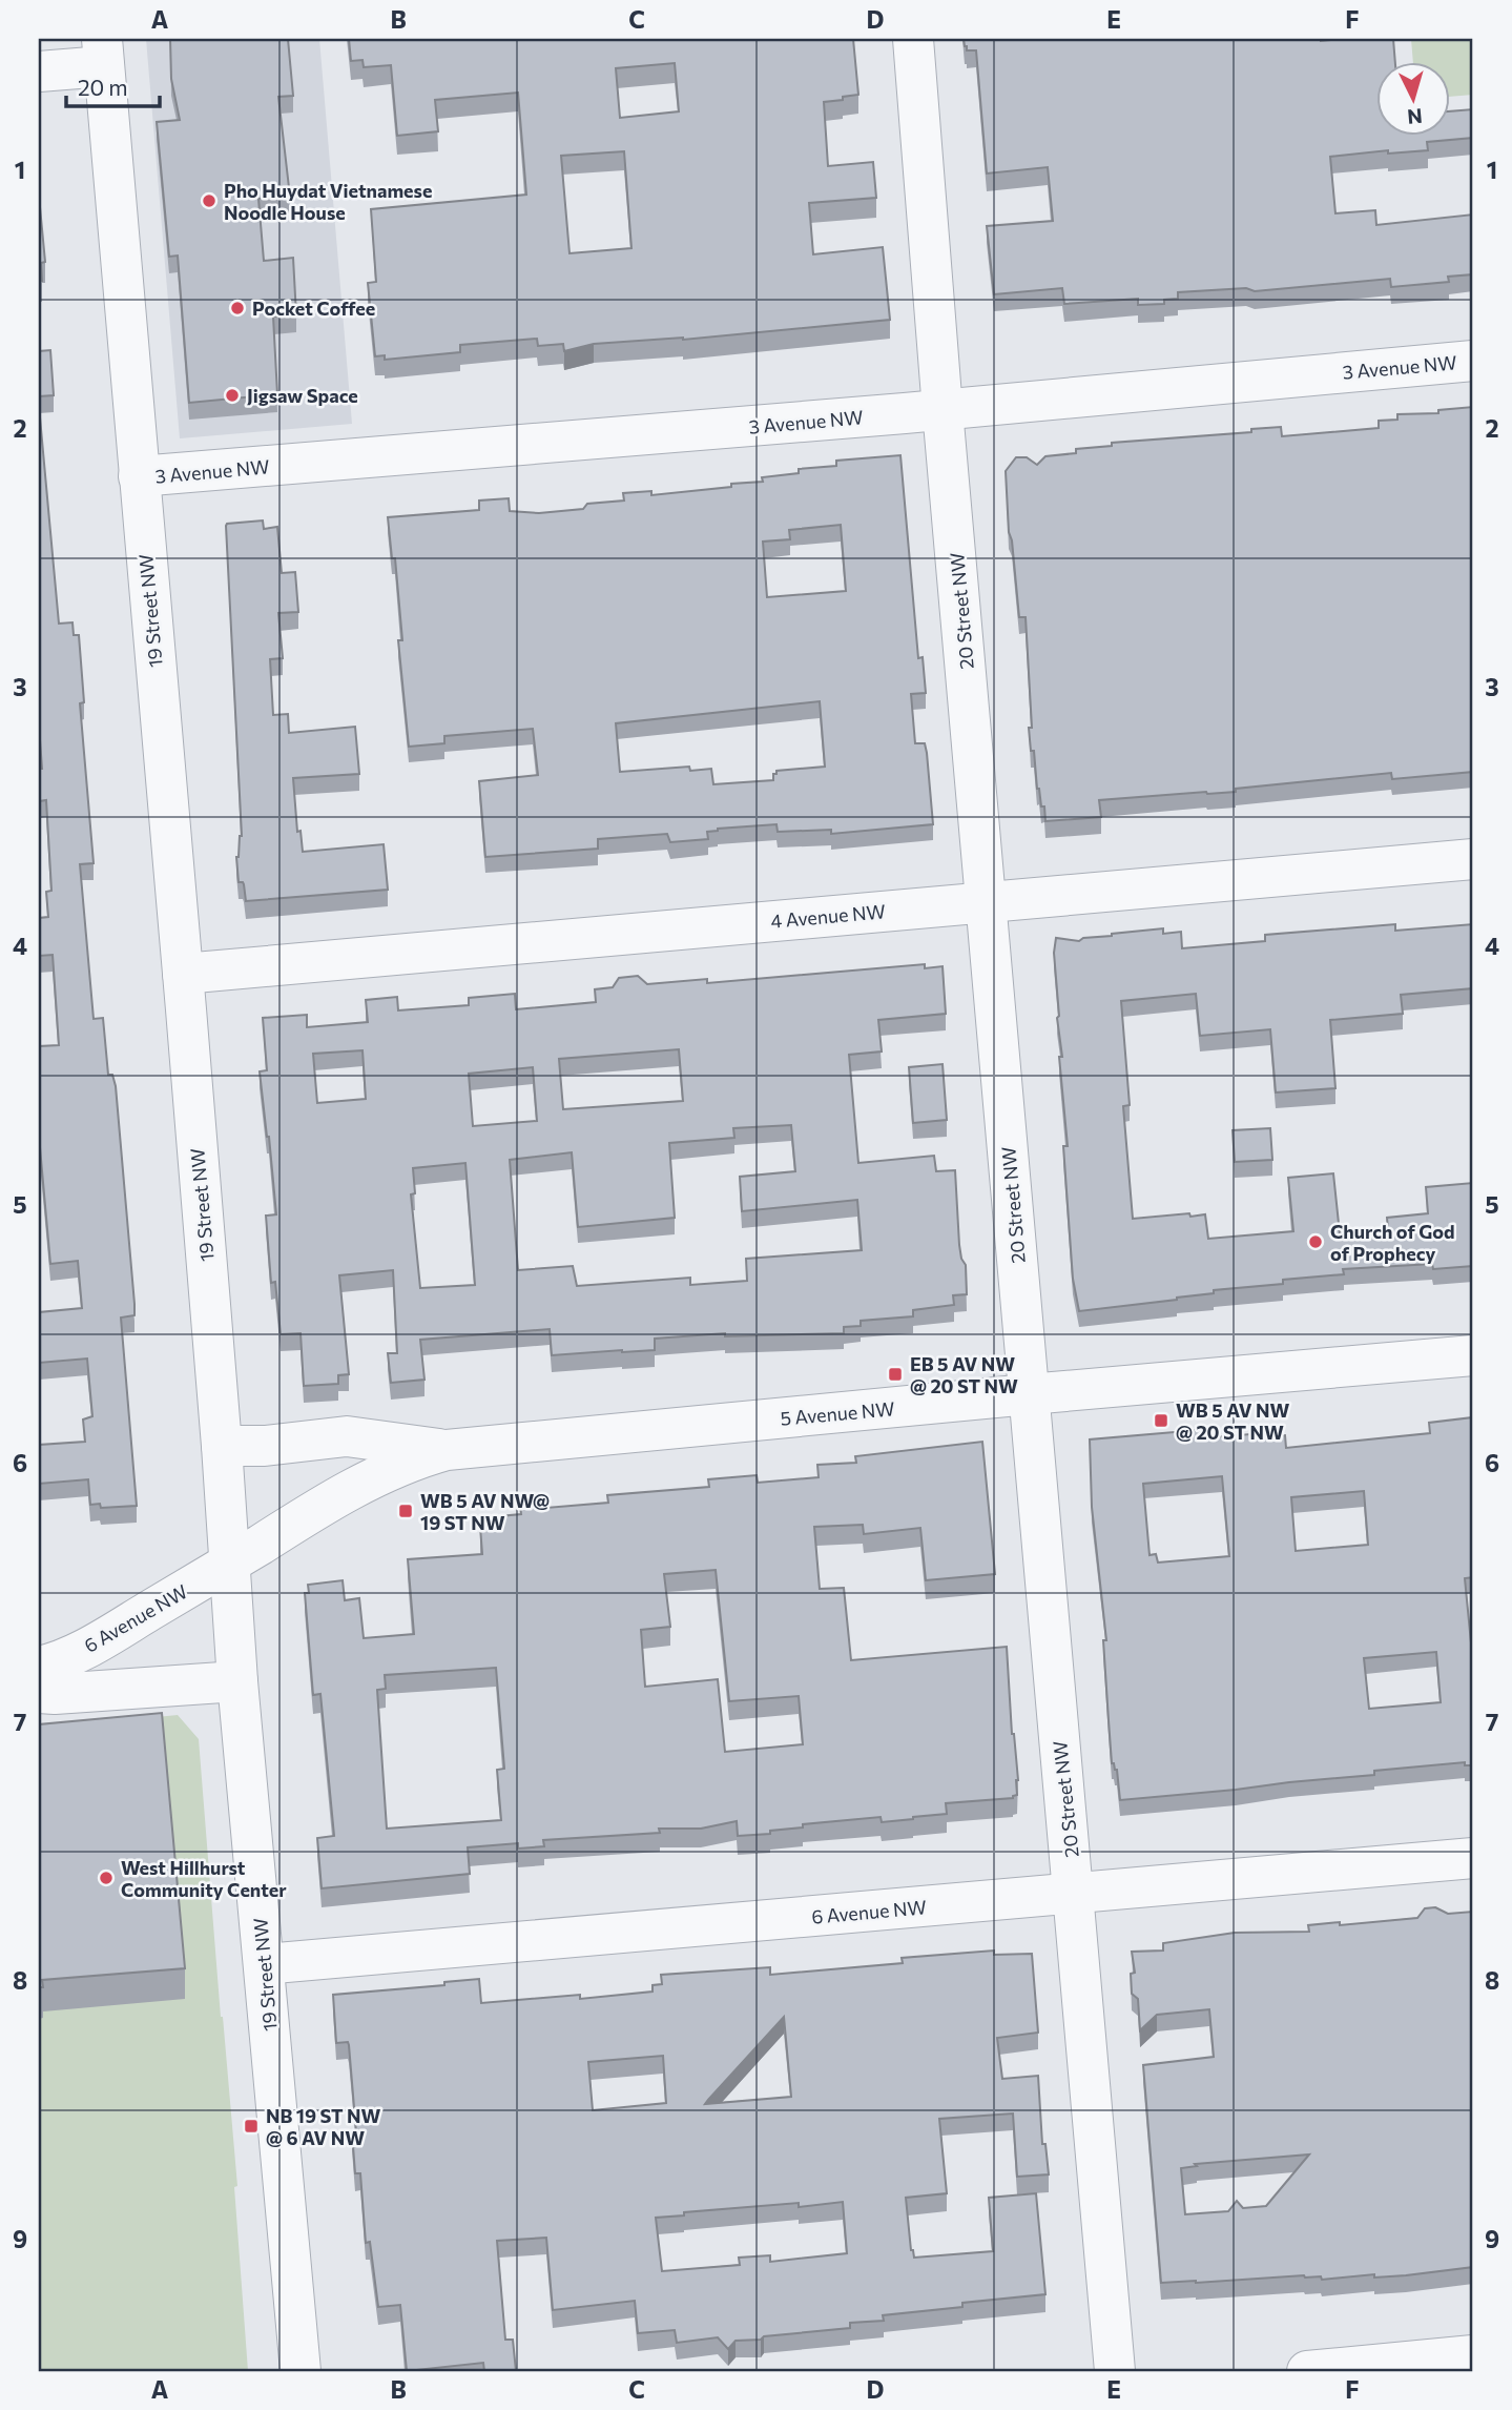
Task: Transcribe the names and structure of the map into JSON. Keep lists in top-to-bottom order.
{
  "streets": {
    "street": [
      "3 Avenue NW",
      "19 Street NW",
      "20 Street NW",
      "4 Avenue NW",
      "5 Avenue NW",
      "6 Avenue NW"
    ]
  },
  "crossings": [
    ["3 Avenue NW", "19 Street NW"],
    ["3 Avenue NW", "20 Street NW"],
    ["19 Street NW", "4 Avenue NW"],
    ["19 Street NW", "5 Avenue NW"],
    ["19 Street NW", "6 Avenue NW"],
    ["20 Street NW", "4 Avenue NW"],
    ["20 Street NW", "5 Avenue NW"],
    ["20 Street NW", "6 Avenue NW"],
    ["5 Avenue NW", "6 Avenue NW"]
  ],
  "places": {
    "other": [
      "Pho Huydat Vietnamese Noodle House",
      "Pocket Coffee",
      "Jigsaw Space",
      "Church of God of Prophecy",
      "West Hillhurst Community Center"
    ],
    "transit": [
      "EB 5 AV NW @ 20 ST NW",
      "WB 5 AV NW @ 20 ST NW",
      "WB 5 AV NW@ 19 ST NW",
      "NB 19 ST NW @ 6 AV NW"
    ]
  },
  "scale_bar": "20 m",
  "north": "bottom",
  "grid": {
    "columns": [
      "A",
      "B",
      "C",
      "D",
      "E",
      "F"
    ],
    "rows": [
      "1",
      "2",
      "3",
      "4",
      "5",
      "6",
      "7",
      "8",
      "9"
    ]
  }
}
